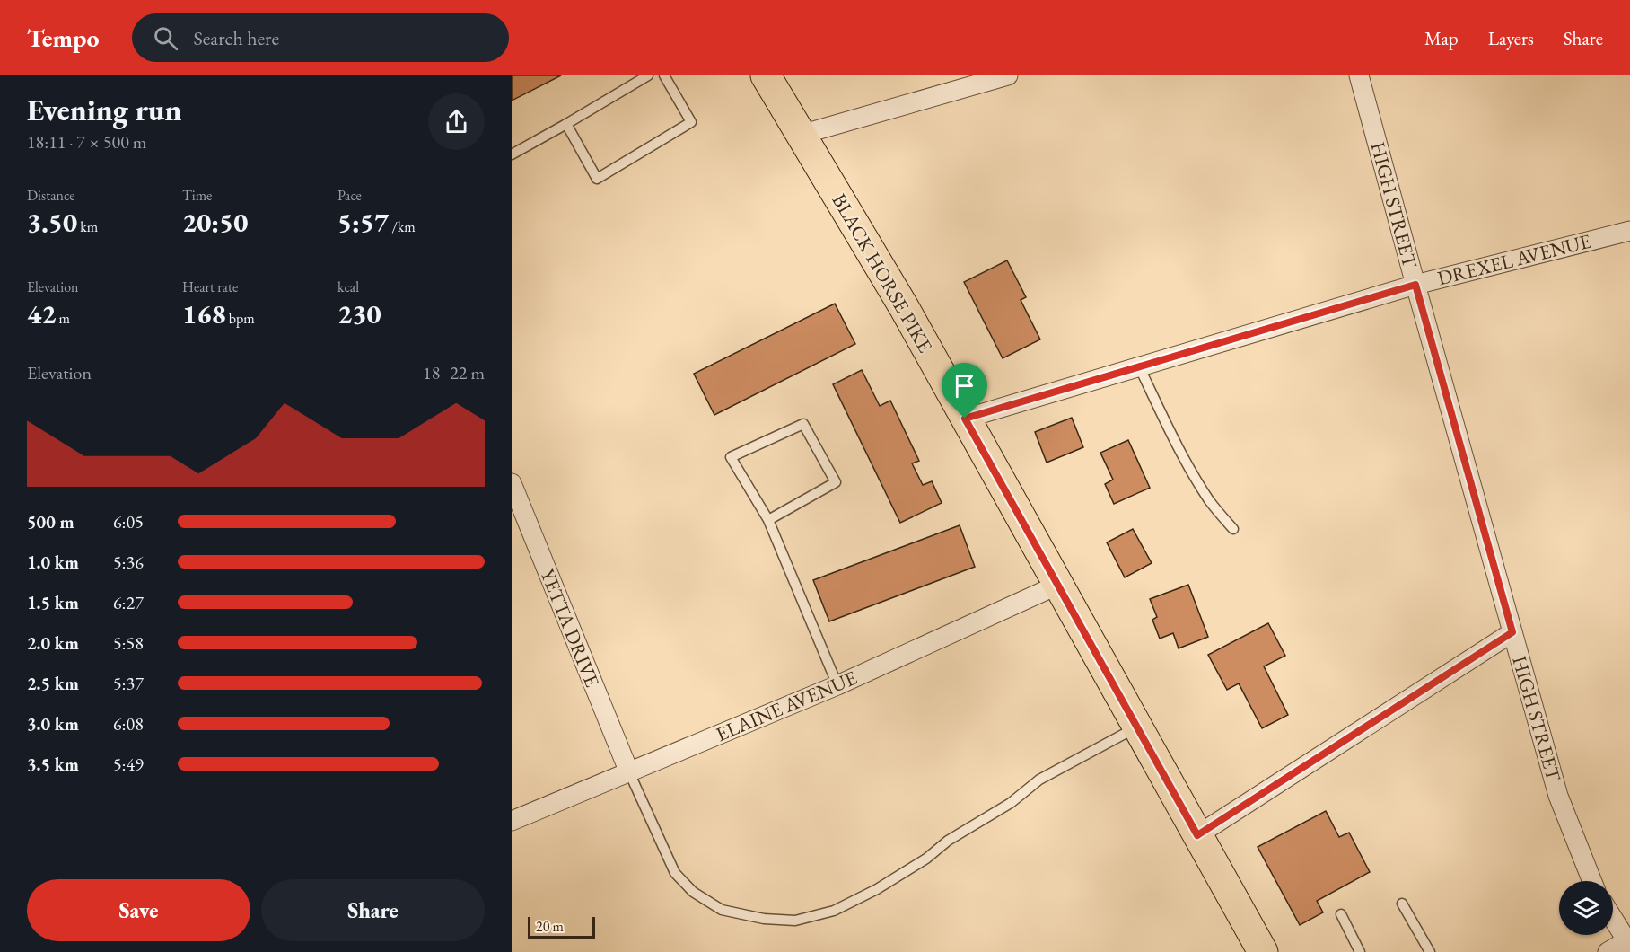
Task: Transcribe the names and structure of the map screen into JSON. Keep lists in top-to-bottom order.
{
  "streets": {
    "main road": ["BLACK HORSE PIKE"],
    "street": [
      "HIGH STREET",
      "DREXEL AVENUE",
      "YETTA DRIVE",
      "ELAINE AVENUE"
    ]
  },
  "crossings": [
    ["HIGH STREET", "DREXEL AVENUE"],
    ["DREXEL AVENUE", "BLACK HORSE PIKE"],
    ["BLACK HORSE PIKE", "ELAINE AVENUE"],
    ["YETTA DRIVE", "ELAINE AVENUE"]
  ],
  "scale_bar": "20 m",
  "page": {
    "header": "Tempo",
    "search": "Search here",
    "nav": ["Map", "Layers", "Share"],
    "heading": ["Evening run", "18:11 · 7 × 500 m"],
    "stats": [
      ["Distance", "3.50 km"],
      ["Time", "20:50"],
      ["Pace", "5:57 /km"],
      ["Elevation", "42 m"],
      ["Heart rate", "168 bpm"],
      ["kcal", "230"]
    ],
    "chart": ["Elevation", "18–22 m"],
    "list": [
      {
        "name": "500 m",
        "note": "6:05"
      },
      {
        "name": "1.0 km",
        "note": "5:36"
      },
      {
        "name": "1.5 km",
        "note": "6:27"
      },
      {
        "name": "2.0 km",
        "note": "5:58"
      },
      {
        "name": "2.5 km",
        "note": "5:37"
      },
      {
        "name": "3.0 km",
        "note": "6:08"
      },
      {
        "name": "3.5 km",
        "note": "5:49"
      }
    ],
    "buttons": ["Save", "Share"],
    "scale": "20 m"
  }
}
